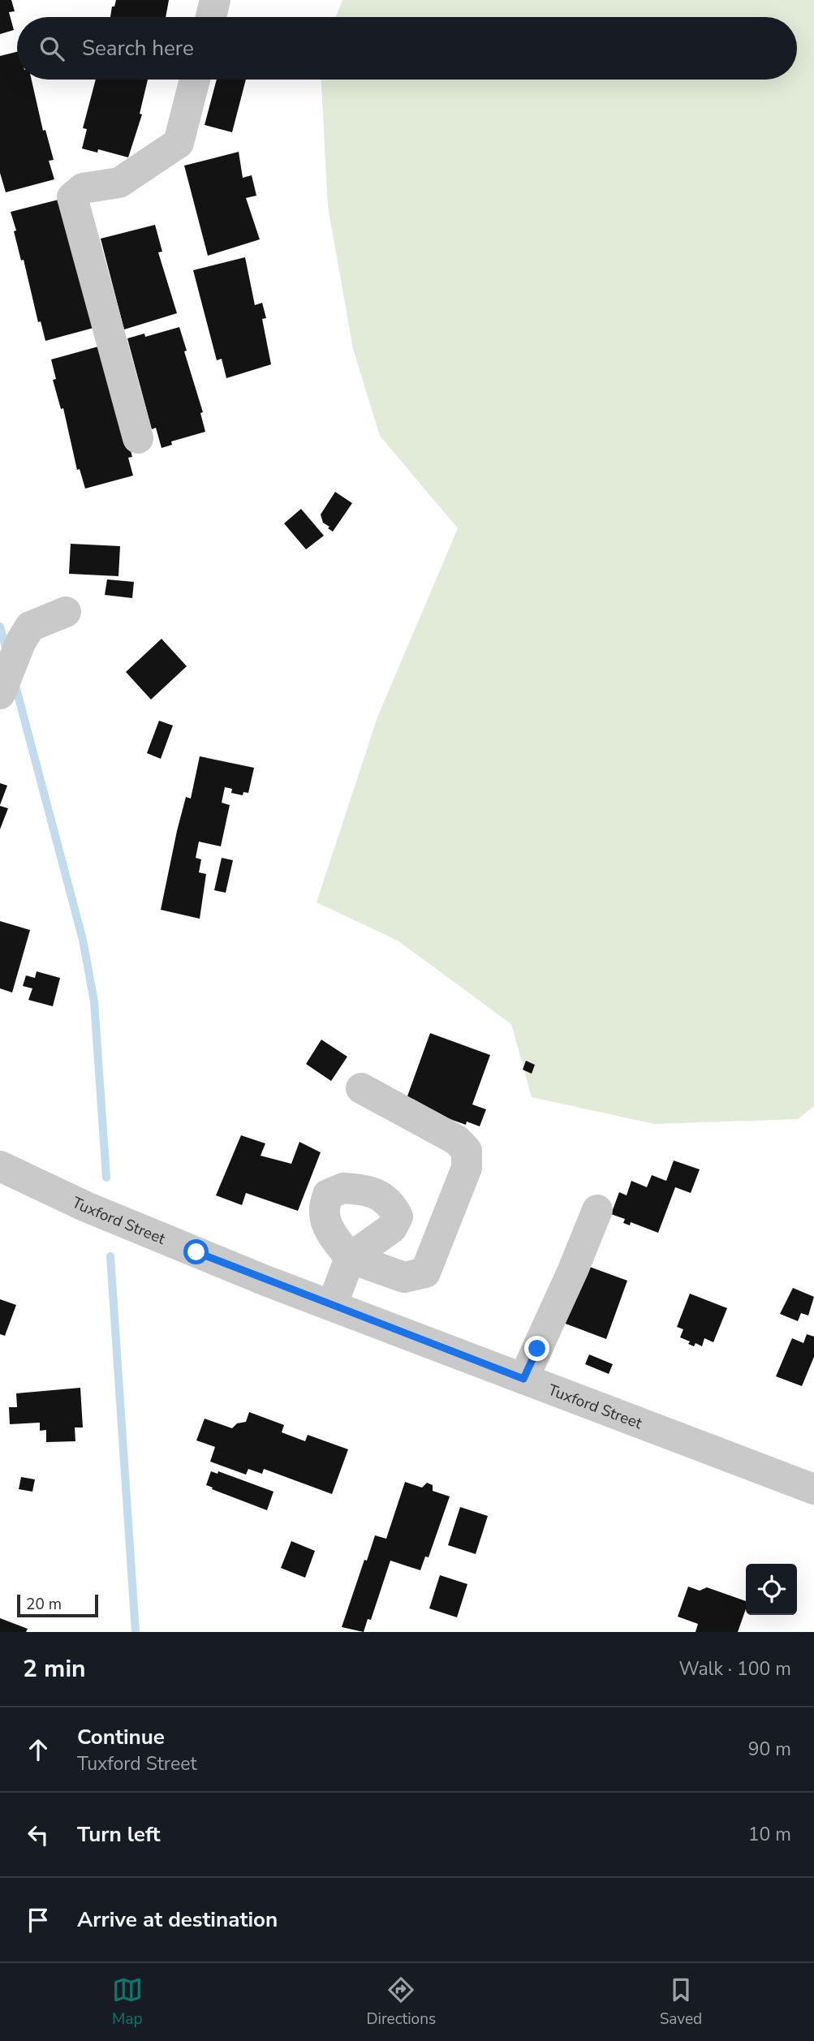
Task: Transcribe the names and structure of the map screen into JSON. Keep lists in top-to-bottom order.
{
  "streets": {
    "street": ["Tuxford Street"]
  },
  "scale_bar": "20 m",
  "page": {
    "search": "Search here",
    "scale": "20 m",
    "heading": ["2 min", "Walk · 100 m"],
    "list": [
      ["Continue", "Tuxford Street", "90 m"],
      ["Turn left", "10 m"],
      "Arrive at destination"
    ],
    "nav": ["Map", "Directions", "Saved"]
  }
}
